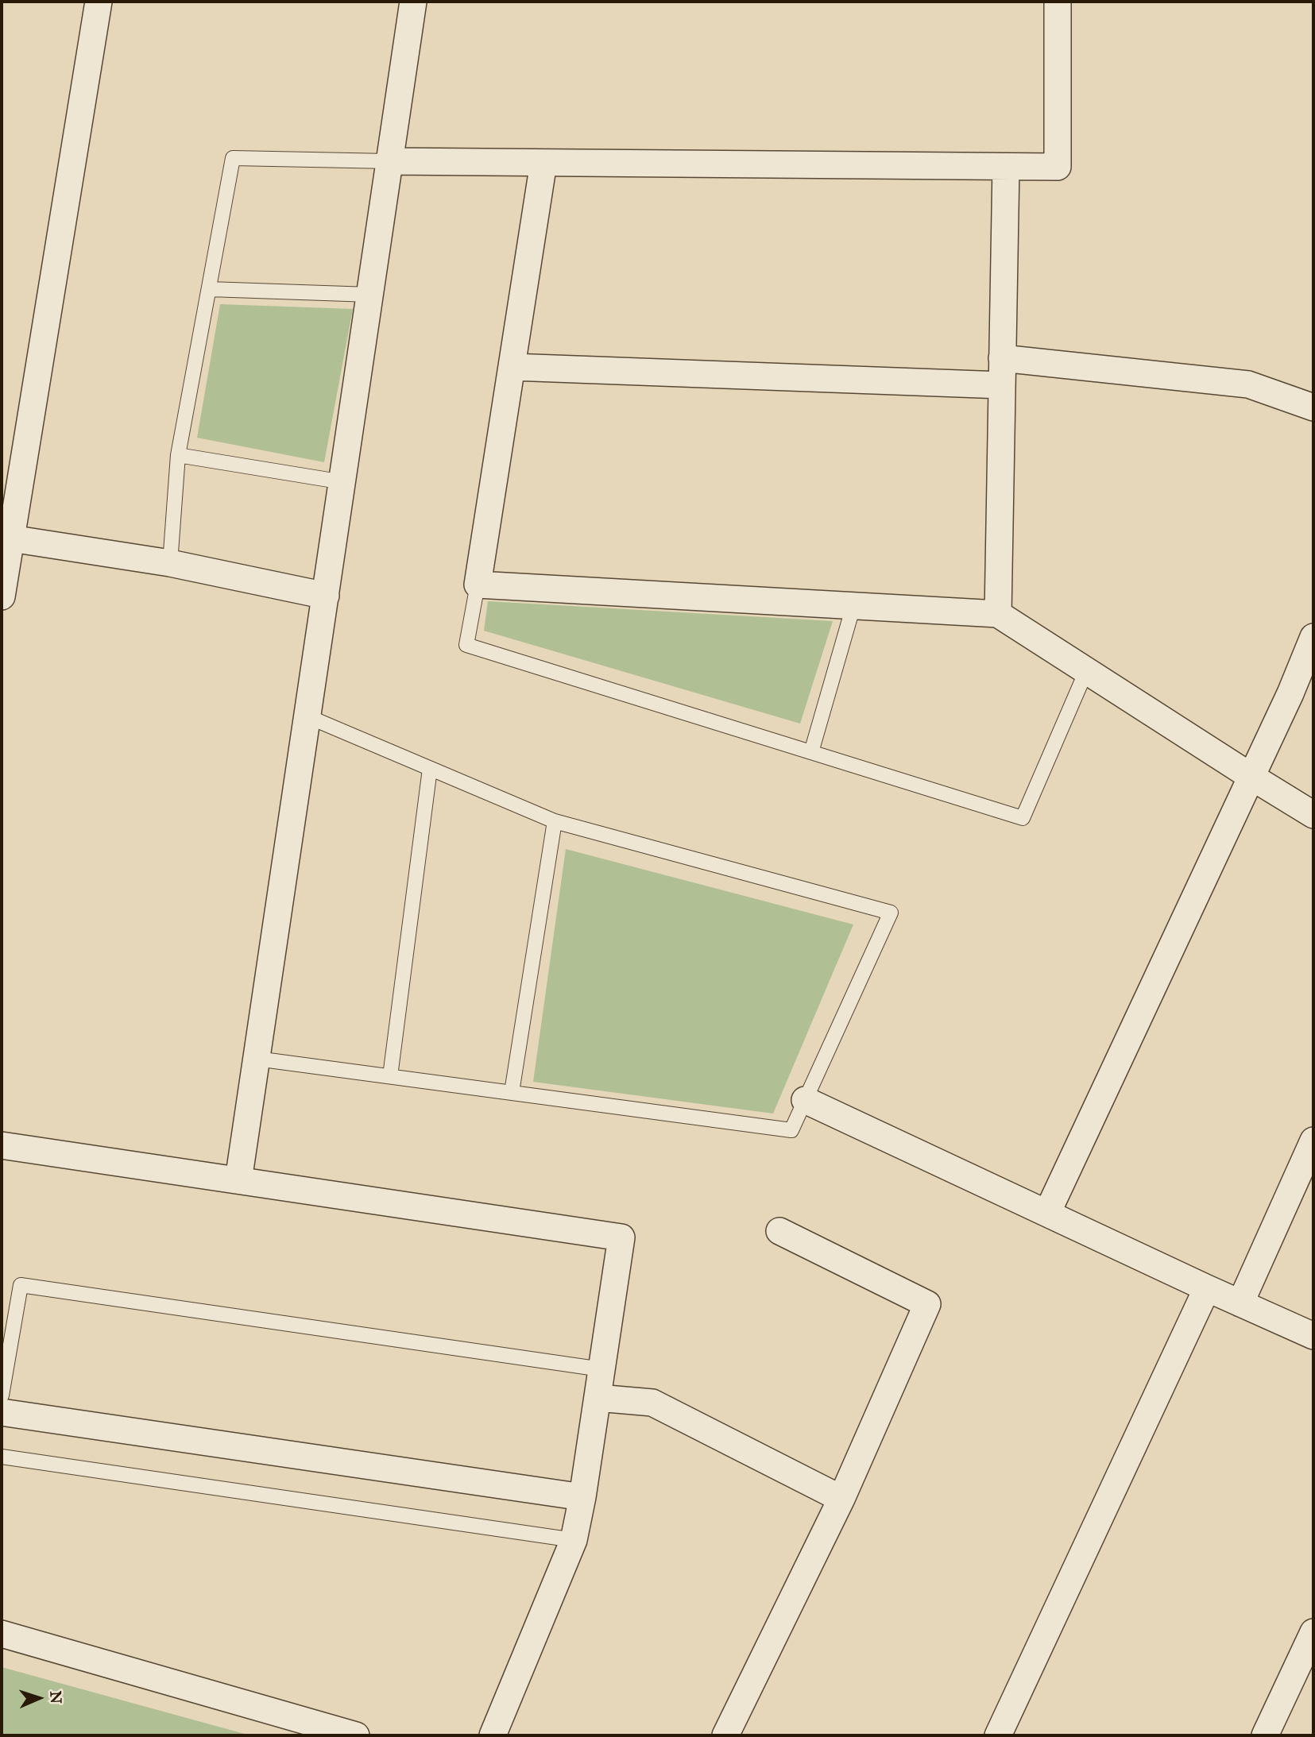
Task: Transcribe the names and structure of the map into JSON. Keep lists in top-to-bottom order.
{
  "north": "right"
}
